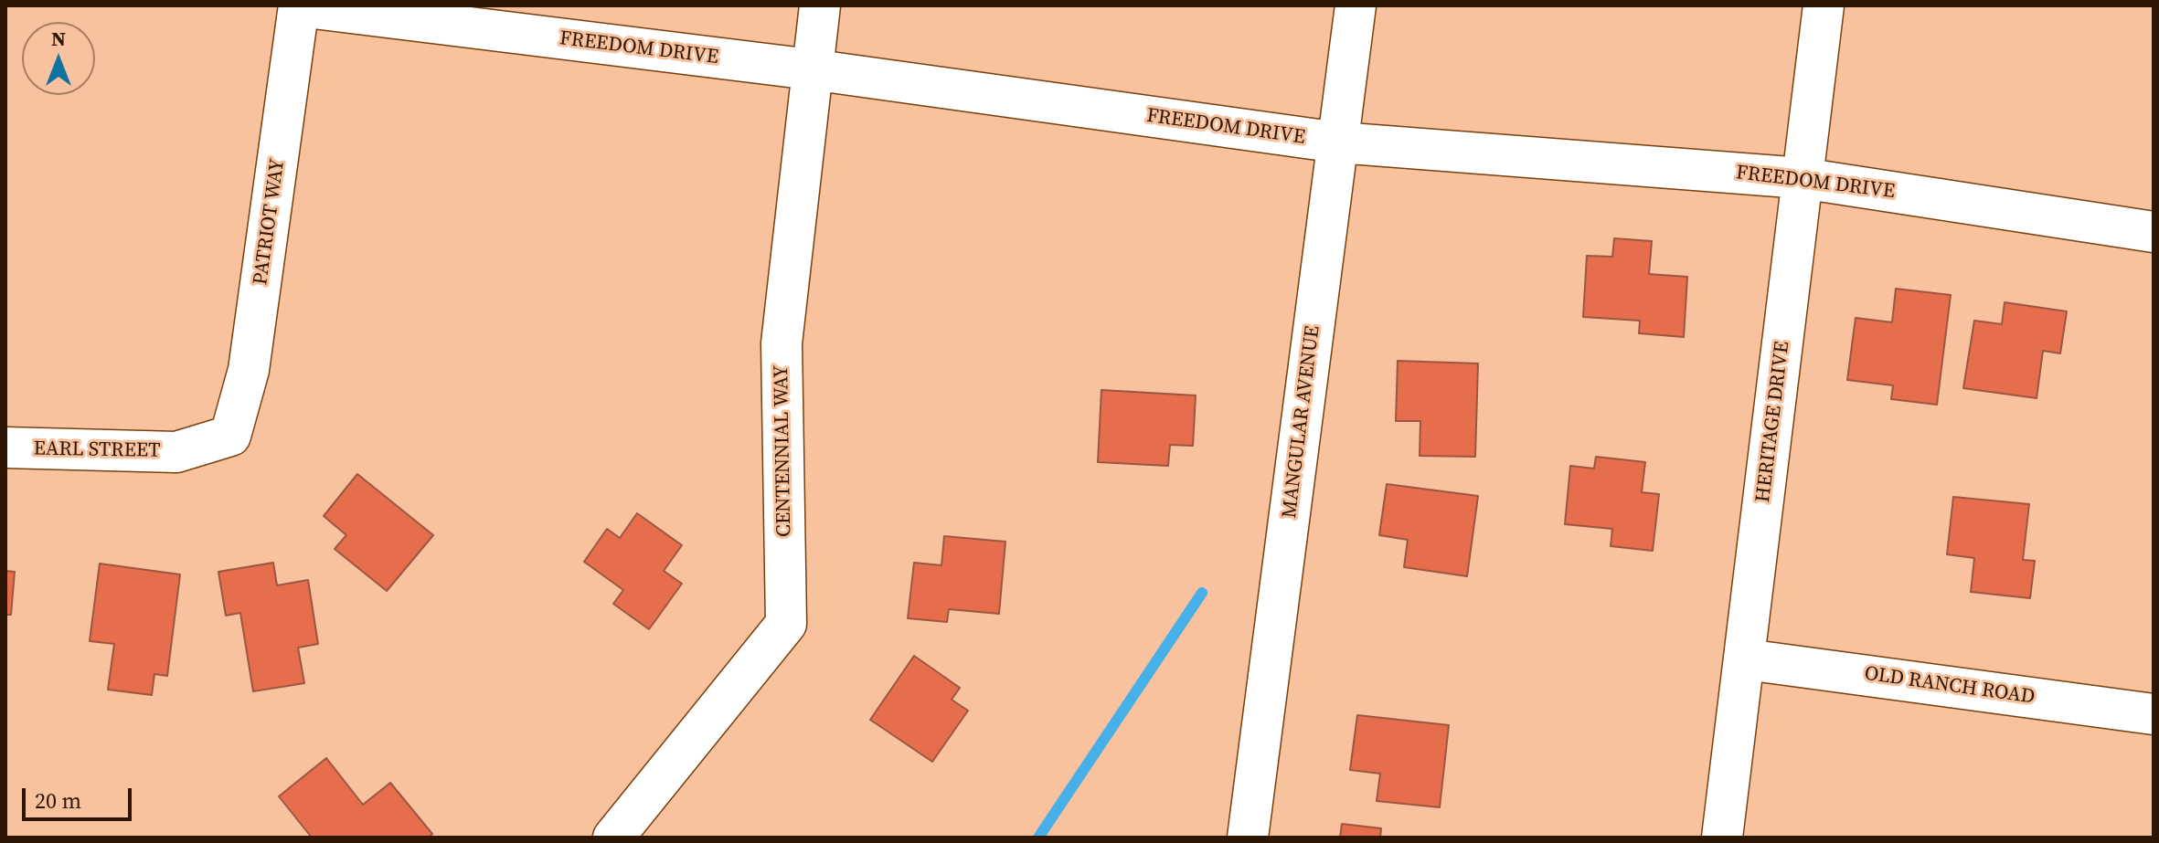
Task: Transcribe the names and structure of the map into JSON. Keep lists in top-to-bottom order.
{
  "streets": {
    "street": [
      "FREEDOM DRIVE",
      "PATRIOT WAY",
      "MANGULAR AVENUE",
      "HERITAGE DRIVE",
      "EARL STREET",
      "CENTENNIAL WAY",
      "OLD RANCH ROAD"
    ]
  },
  "crossings": [
    ["FREEDOM DRIVE", "PATRIOT WAY"],
    ["FREEDOM DRIVE", "MANGULAR AVENUE"],
    ["FREEDOM DRIVE", "HERITAGE DRIVE"],
    ["FREEDOM DRIVE", "CENTENNIAL WAY"],
    ["PATRIOT WAY", "EARL STREET"],
    ["HERITAGE DRIVE", "OLD RANCH ROAD"]
  ],
  "scale_bar": "20 m",
  "north": "top"
}
